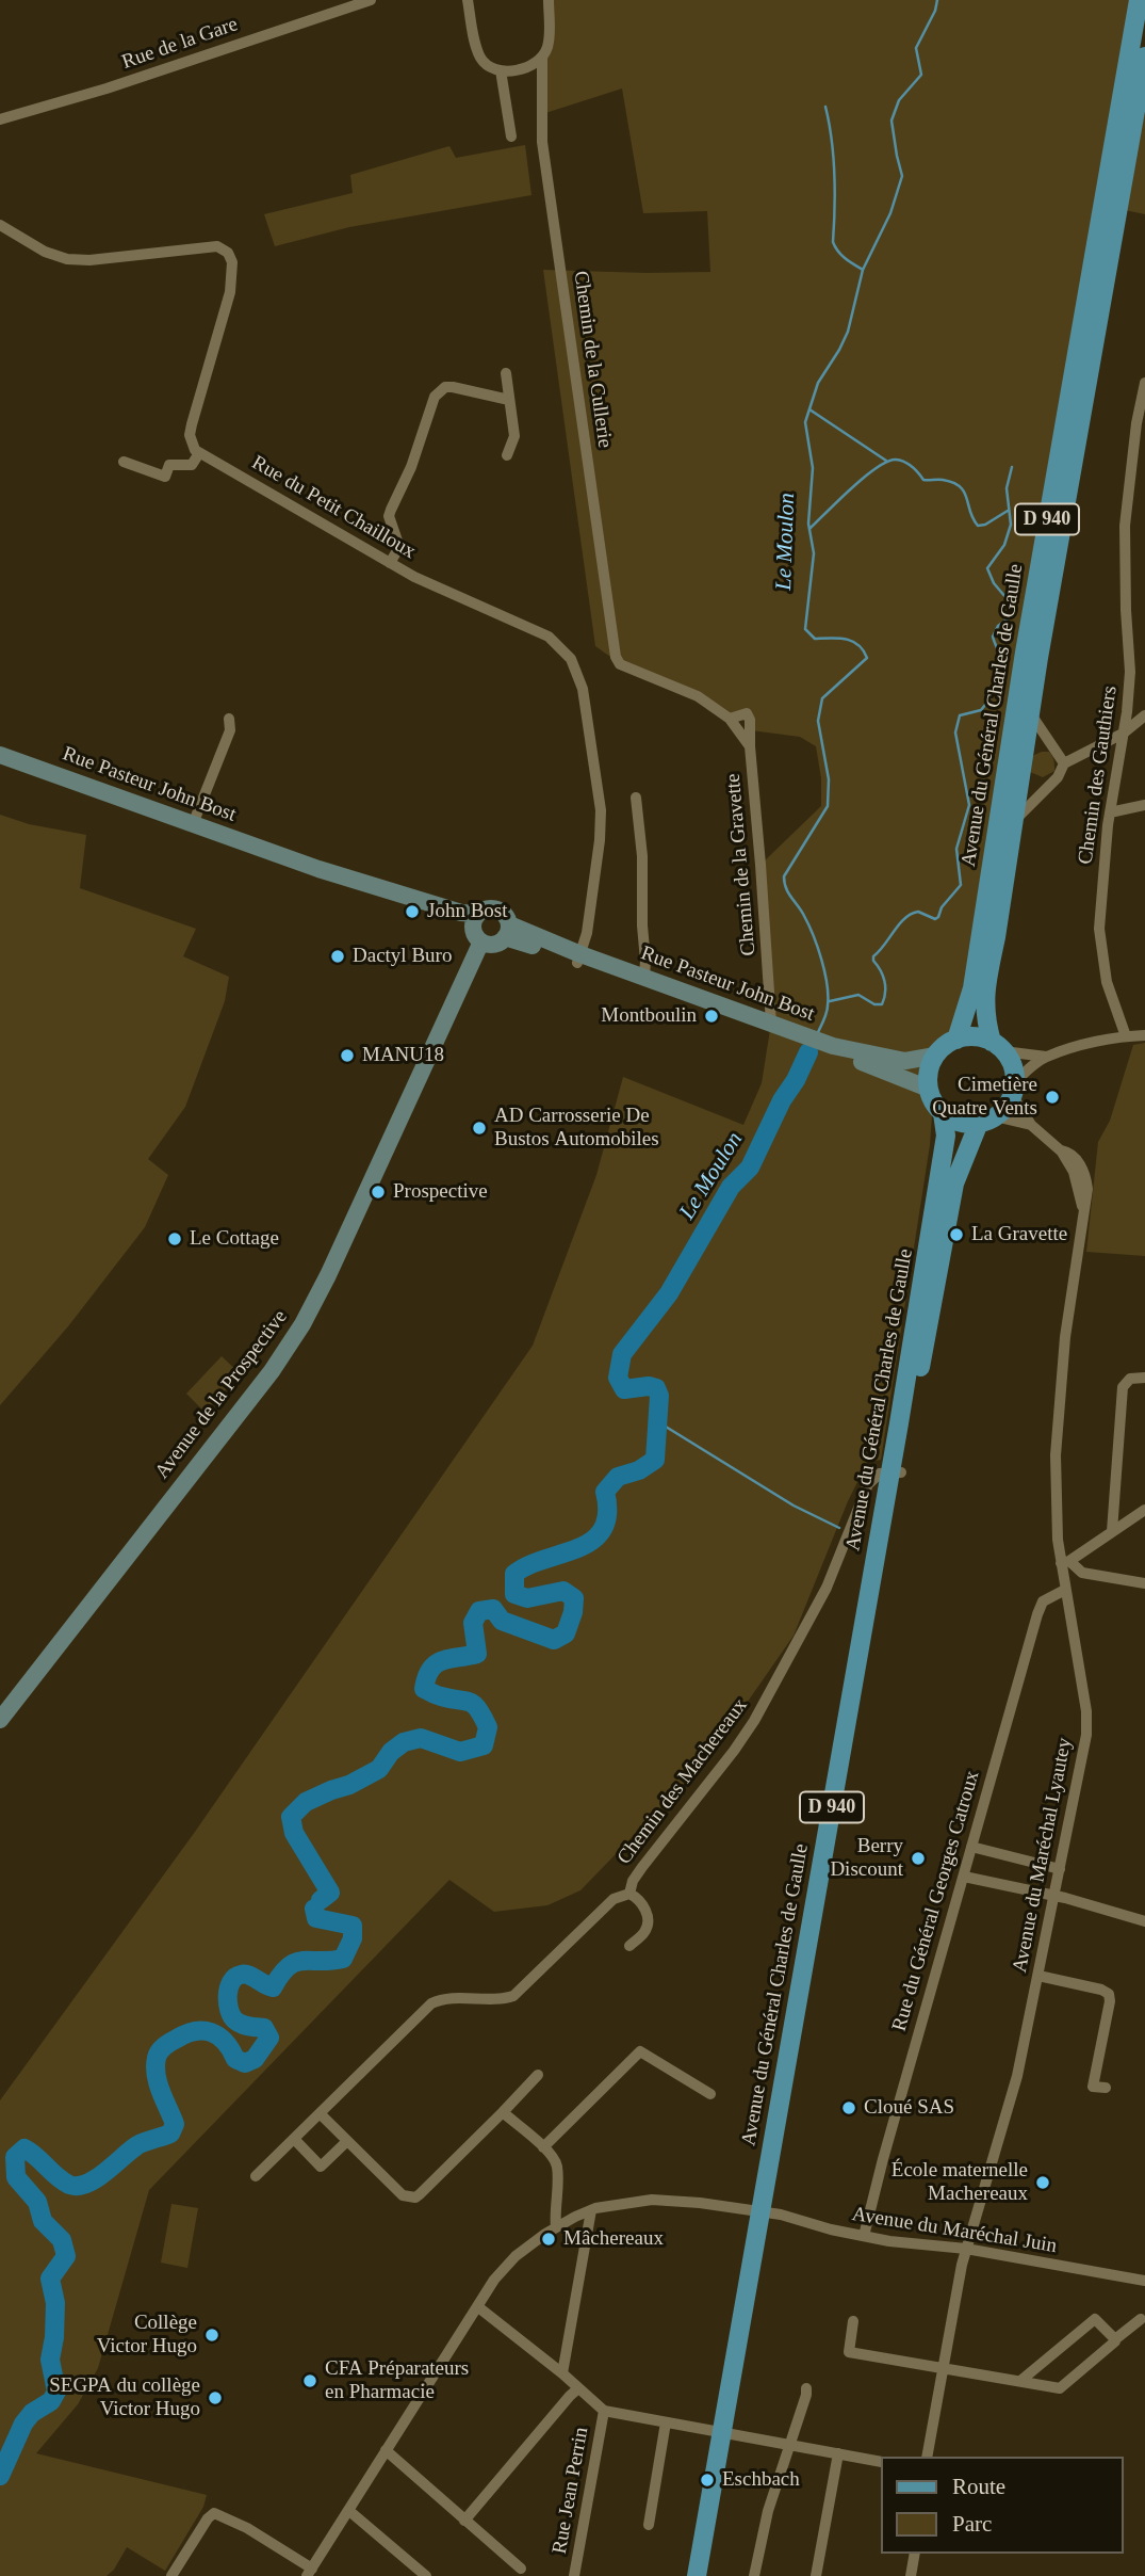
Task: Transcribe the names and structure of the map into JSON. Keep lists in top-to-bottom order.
{
  "streets": {
    "main road": [
      "D 940",
      "Avenue du Général Charles de Gaulle",
      "Rue Pasteur John Bost",
      "Avenue de la Prospective"
    ],
    "street": [
      "Rue de la Gare",
      "Chemin de la Cullerie",
      "Rue du Petit Chailloux",
      "Chemin des Gauthiers",
      "Chemin de la Gravette",
      "Chemin des Machereaux",
      "Avenue du Maréchal Lyautey",
      "Rue du Général Georges Catroux",
      "Avenue du Maréchal Juin",
      "Rue Jean Perrin"
    ]
  },
  "crossings": [
    ["Chemin de la Cullerie", "Chemin de la Gravette"],
    ["Rue du Petit Chailloux", "Rue Pasteur John Bost"],
    ["Avenue du Général Charles de Gaulle", "Rue Pasteur John Bost"],
    ["Avenue du Général Charles de Gaulle", "Chemin des Machereaux"],
    ["Avenue du Général Charles de Gaulle", "Avenue du Maréchal Lyautey"],
    ["Avenue du Général Charles de Gaulle", "Avenue du Maréchal Juin"],
    ["Rue Pasteur John Bost", "Chemin de la Gravette"],
    ["Rue Pasteur John Bost", "Avenue de la Prospective"],
    ["Rue Pasteur John Bost", "Avenue du Maréchal Lyautey"],
    ["Avenue du Maréchal Lyautey", "Rue du Général Georges Catroux"],
    ["Avenue du Maréchal Lyautey", "Avenue du Maréchal Juin"],
    ["Rue du Général Georges Catroux", "Avenue du Maréchal Juin"]
  ],
  "water": ["Le Moulon"],
  "places": [
    "John Bost",
    "Dactyl Buro",
    "Montboulin",
    "MANU18",
    "Cimetière Quatre Vents",
    "AD Carrosserie De Bustos Automobiles",
    "Prospective",
    "La Gravette",
    "Le Cottage",
    "Berry Discount",
    "Cloué SAS",
    "École maternelle Machereaux",
    "Mâchereaux",
    "Collège Victor Hugo",
    "CFA Préparateurs en Pharmacie",
    "SEGPA du collège Victor Hugo",
    "Eschbach"
  ],
  "legend": ["Route", "Parc"]
}
